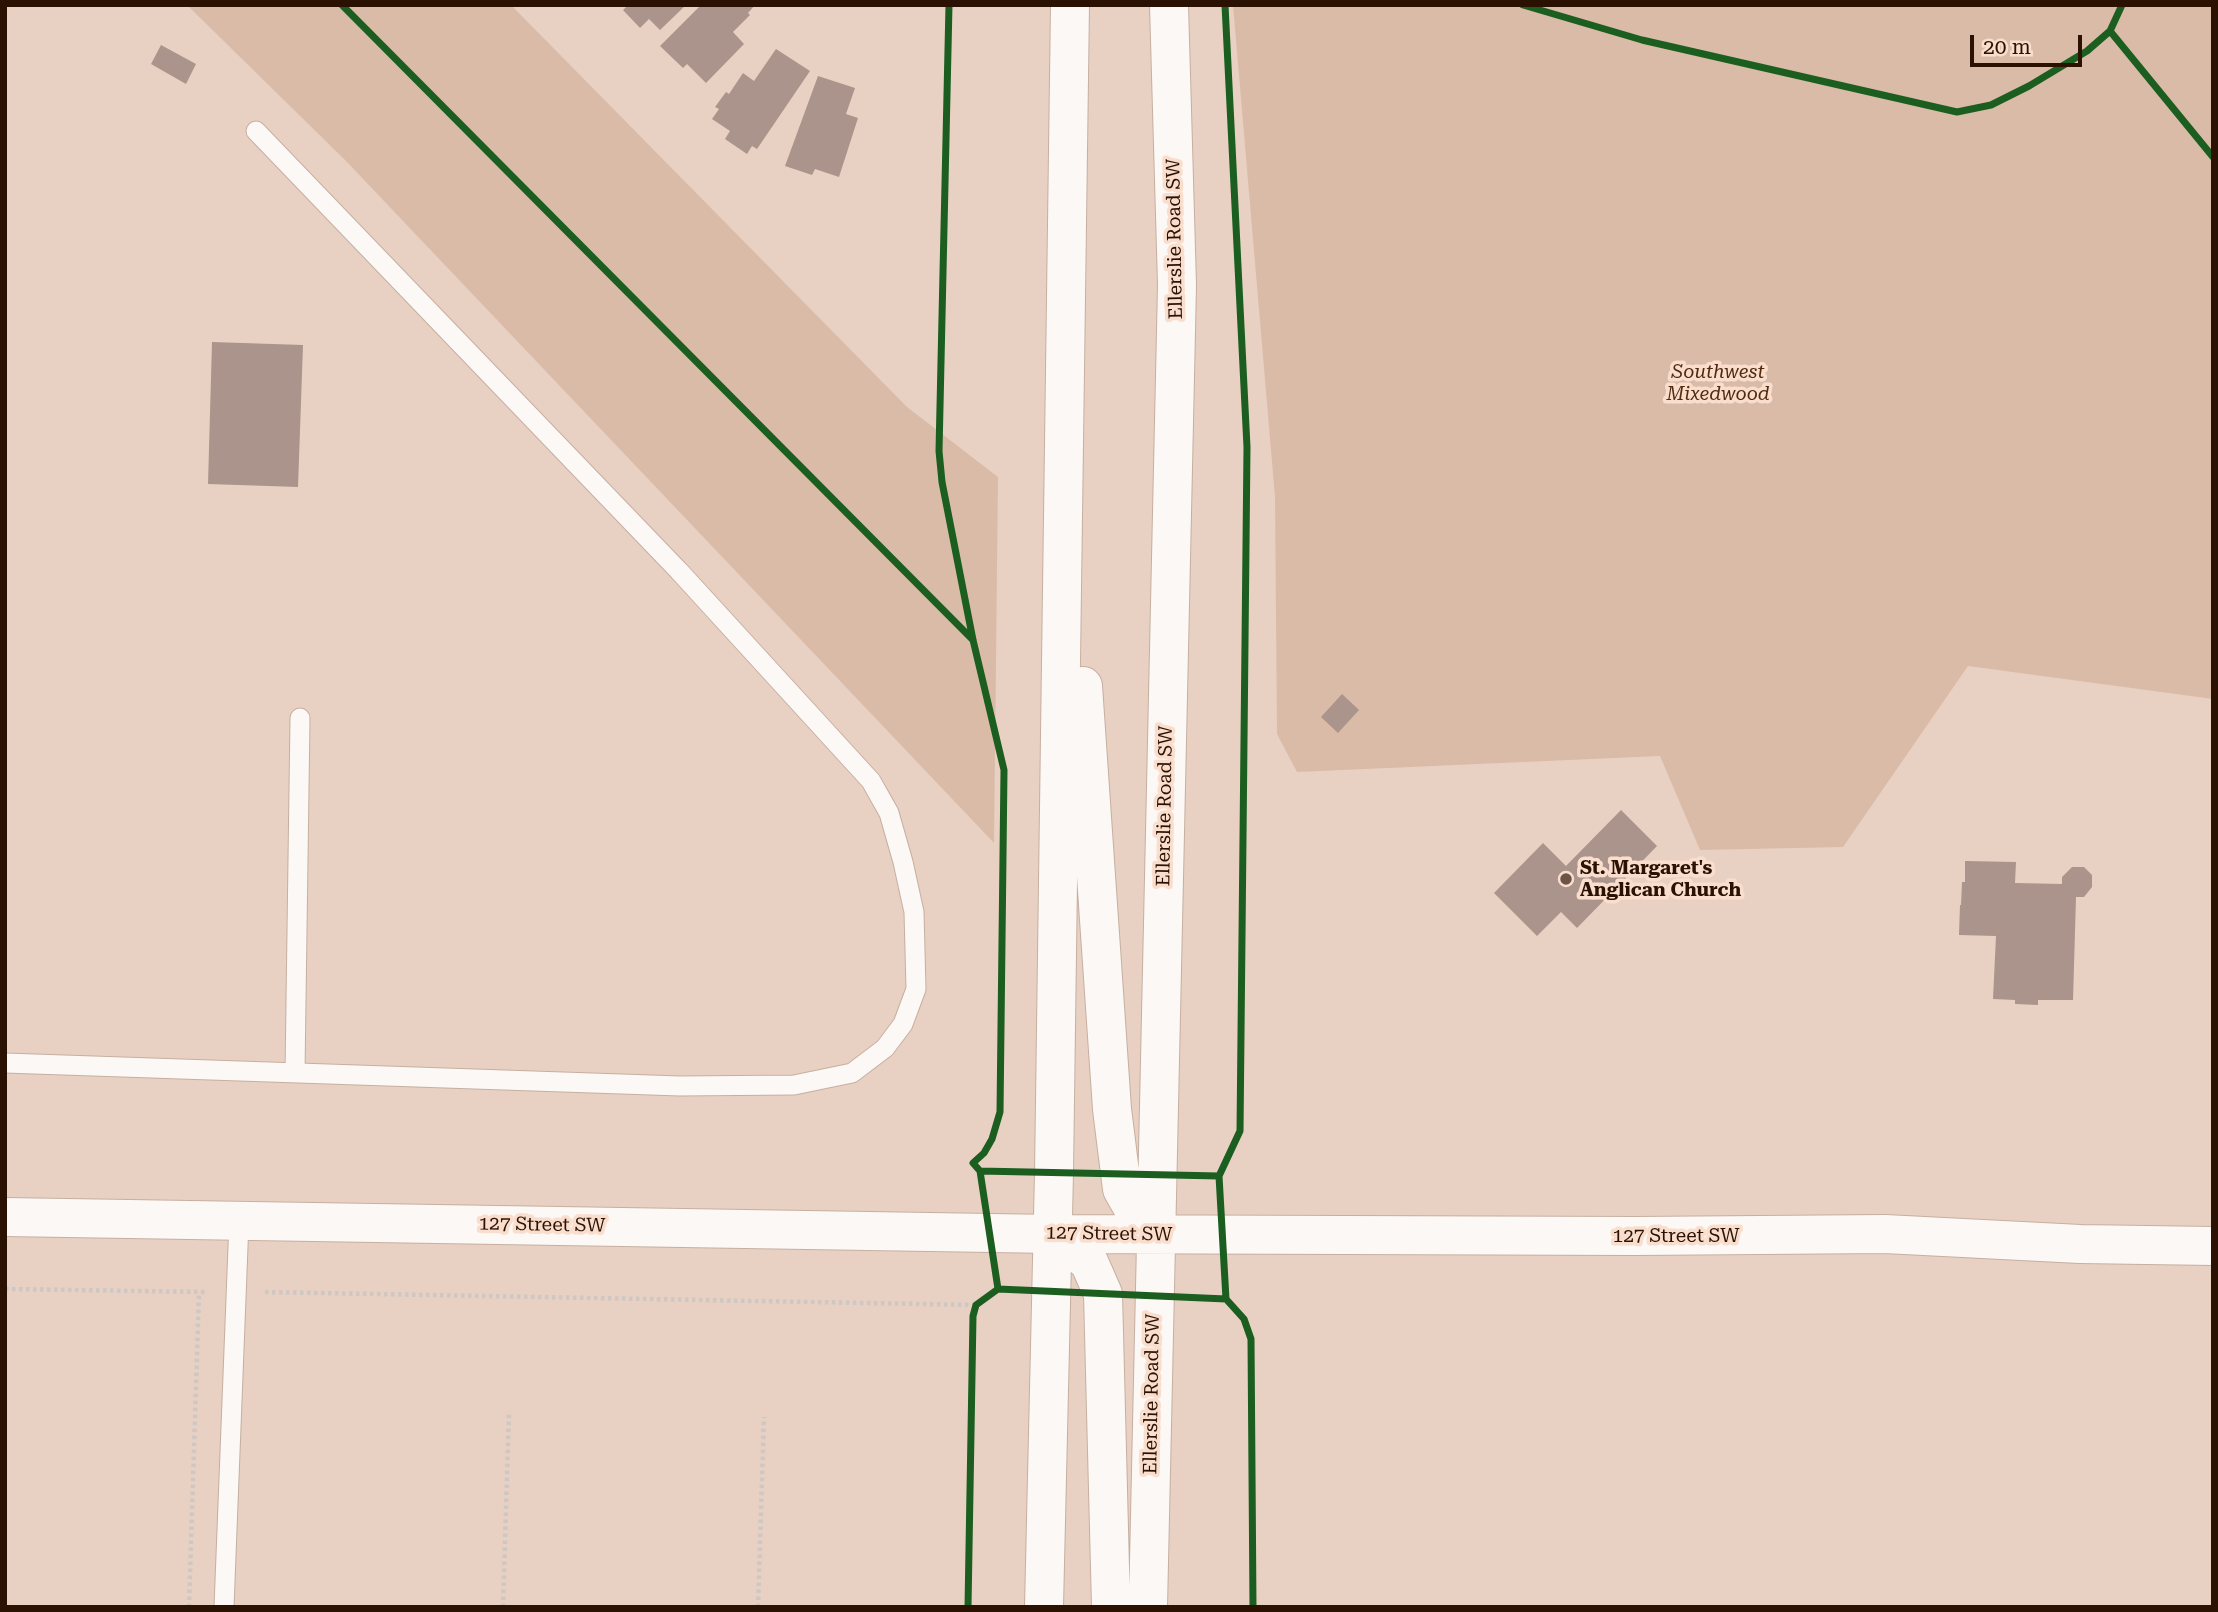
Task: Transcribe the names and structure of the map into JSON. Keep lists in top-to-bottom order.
{
  "streets": {
    "main road": ["Ellerslie Road SW", "127 Street SW"]
  },
  "crossings": [
    ["Ellerslie Road SW", "127 Street SW"]
  ],
  "parks": ["Southwest Mixedwood"],
  "places": ["St. Margaret's Anglican Church"],
  "scale_bar": "20 m"
}
